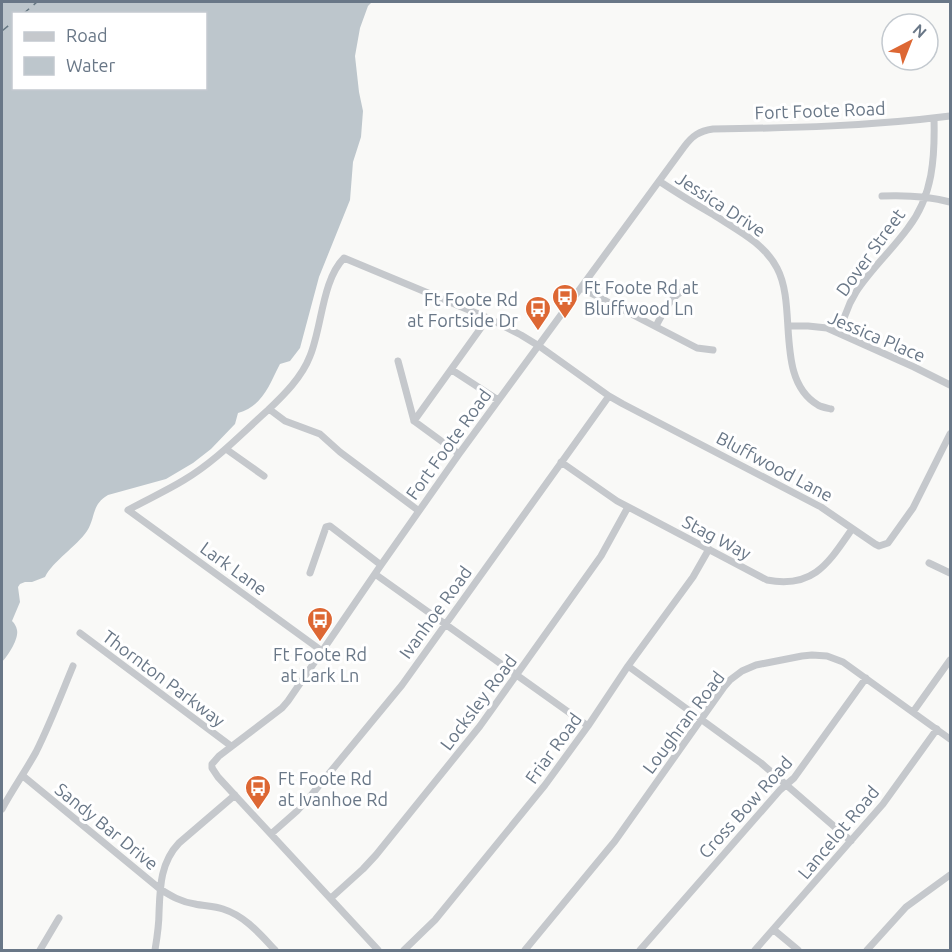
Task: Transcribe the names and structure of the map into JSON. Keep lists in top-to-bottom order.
{
  "streets": {
    "street": [
      "Fort Foote Road",
      "Jessica Drive",
      "Dover Street",
      "Jessica Place",
      "Bluffwood Lane",
      "Stag Way",
      "Lark Lane",
      "Ivanhoe Road",
      "Thornton Parkway",
      "Locksley Road",
      "Loughran Road",
      "Friar Road",
      "Cross Bow Road",
      "Sandy Bar Drive",
      "Lancelot Road"
    ]
  },
  "crossings": [
    ["Fort Foote Road", "Jessica Drive"],
    ["Fort Foote Road", "Dover Street"],
    ["Fort Foote Road", "Bluffwood Lane"],
    ["Fort Foote Road", "Lark Lane"],
    ["Fort Foote Road", "Ivanhoe Road"],
    ["Fort Foote Road", "Thornton Parkway"],
    ["Fort Foote Road", "Locksley Road"],
    ["Fort Foote Road", "Sandy Bar Drive"],
    ["Jessica Drive", "Jessica Place"],
    ["Dover Street", "Jessica Place"],
    ["Bluffwood Lane", "Stag Way"],
    ["Bluffwood Lane", "Ivanhoe Road"],
    ["Stag Way", "Ivanhoe Road"],
    ["Stag Way", "Locksley Road"],
    ["Stag Way", "Friar Road"],
    ["Loughran Road", "Cross Bow Road"],
    ["Loughran Road", "Lancelot Road"]
  ],
  "places": {
    "bus stop": [
      "Ft Foote Rd at Bluffwood Ln",
      "Ft Foote Rd at Fortside Dr",
      "Ft Foote Rd at Lark Ln",
      "Ft Foote Rd at Ivanhoe Rd"
    ]
  },
  "legend": ["Road", "Water"],
  "north": "top right"
}
